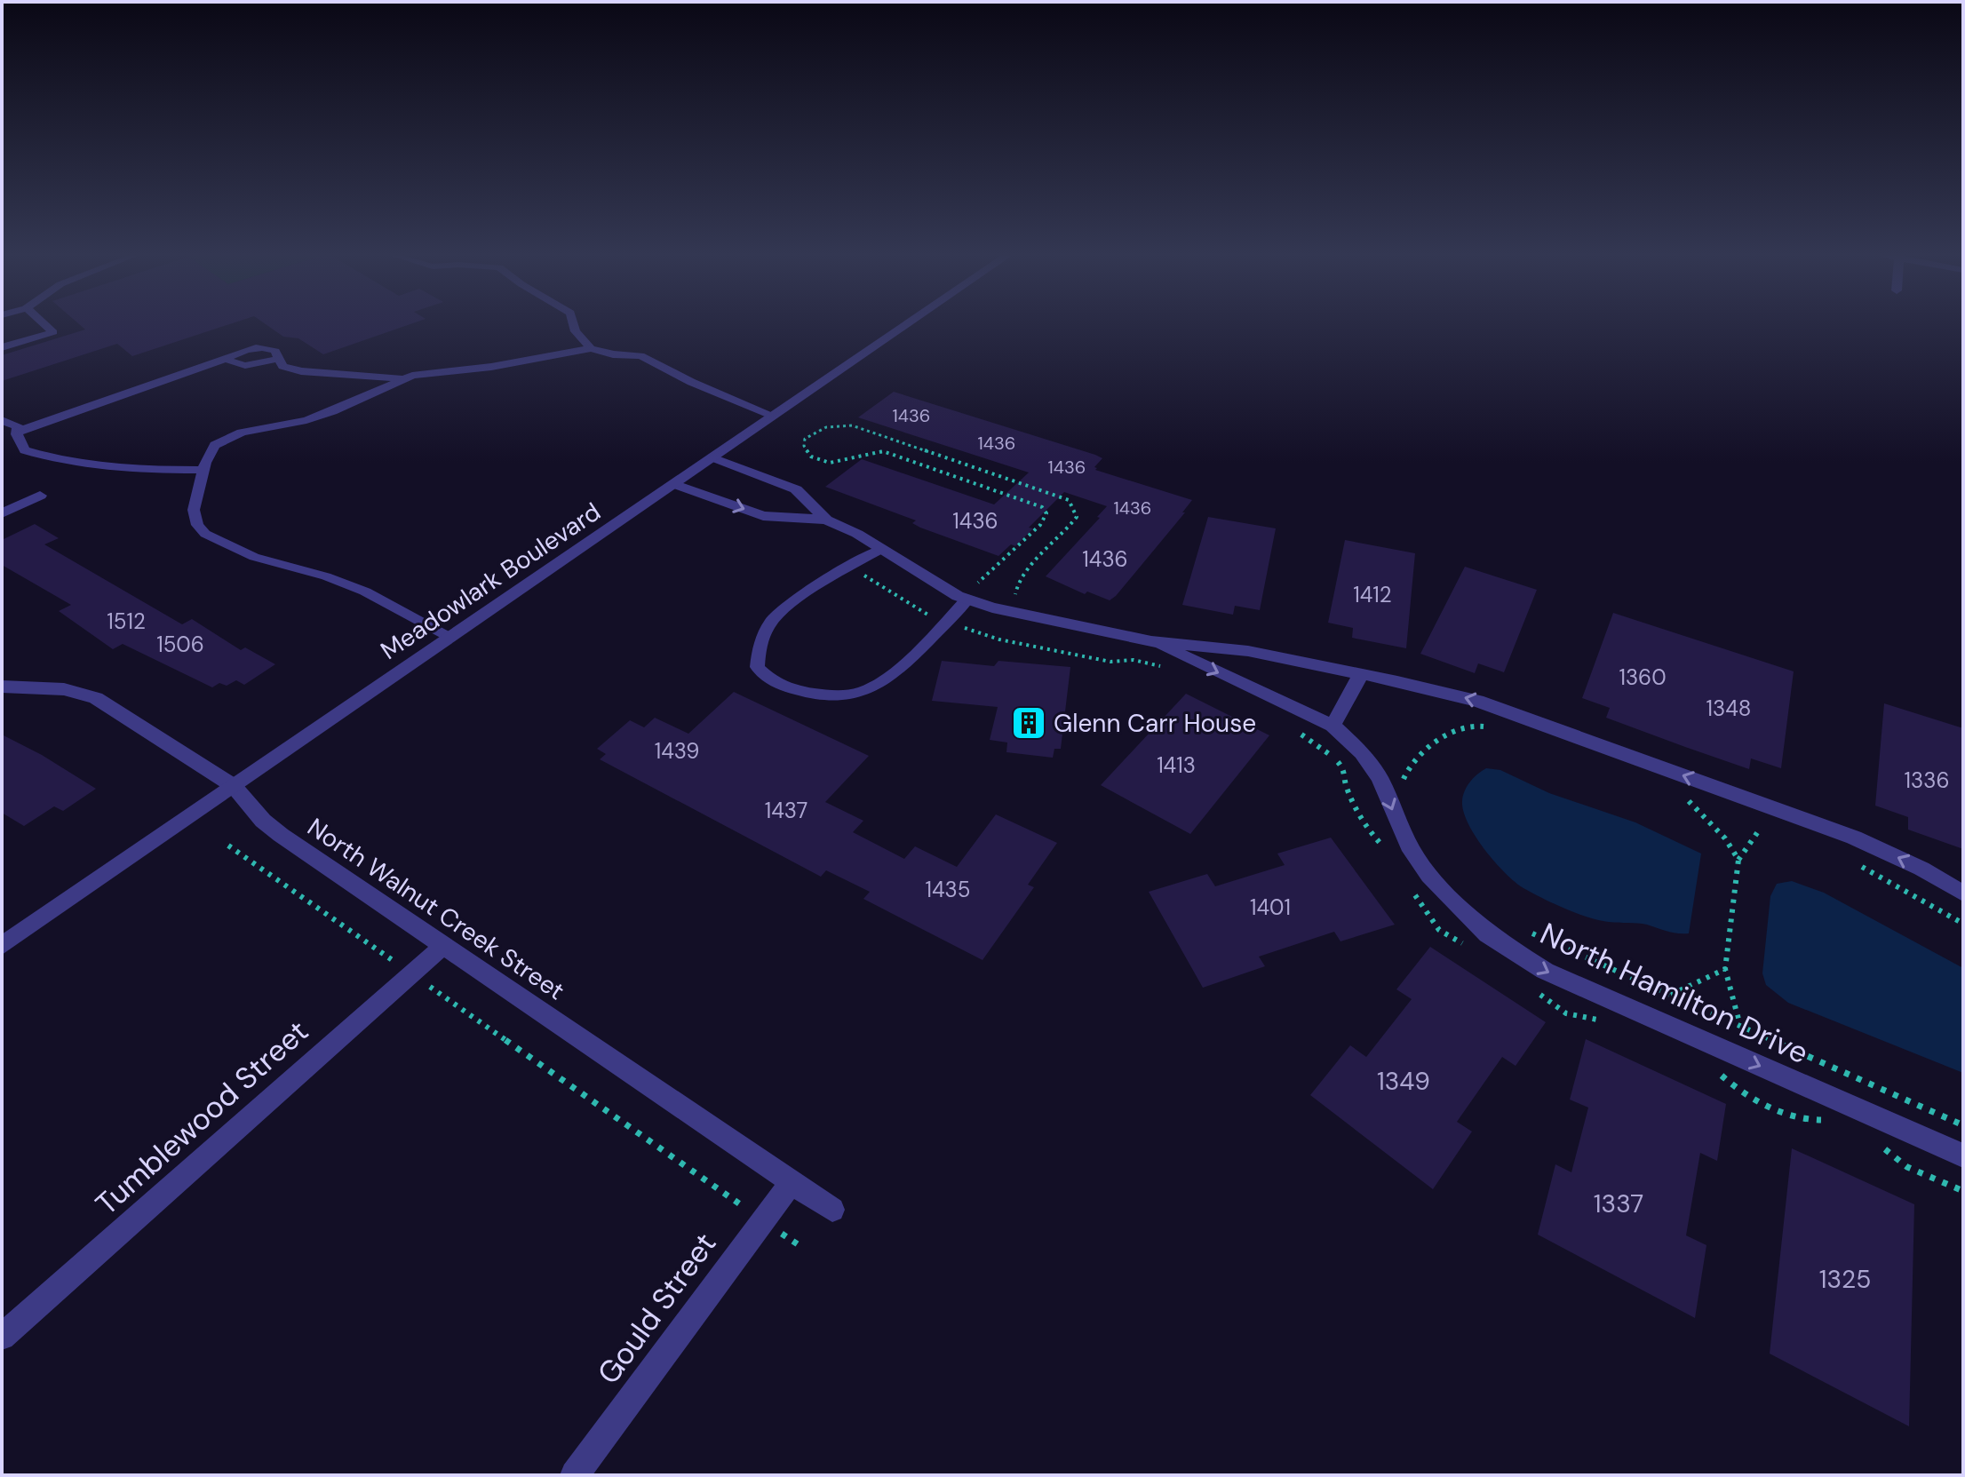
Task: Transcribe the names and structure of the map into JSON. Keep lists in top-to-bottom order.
{
  "streets": {
    "street": [
      "Meadowlark Boulevard",
      "North Walnut Creek Street",
      "North Hamilton Drive",
      "Tumblewood Street",
      "Gould Street"
    ]
  },
  "crossings": [
    ["Meadowlark Boulevard", "North Walnut Creek Street"],
    ["Meadowlark Boulevard", "North Hamilton Drive"],
    ["North Walnut Creek Street", "Tumblewood Street"],
    ["North Walnut Creek Street", "Gould Street"]
  ],
  "places": {
    "building": ["Glenn Carr House"]
  },
  "house_numbers": [
    "1436",
    "1436",
    "1436",
    "1436",
    "1436",
    "1436",
    "1412",
    "1512",
    "1506",
    "1360",
    "1348",
    "1439",
    "1413",
    "1336",
    "1437",
    "1435",
    "1401",
    "1349",
    "1337",
    "1325"
  ]
}
